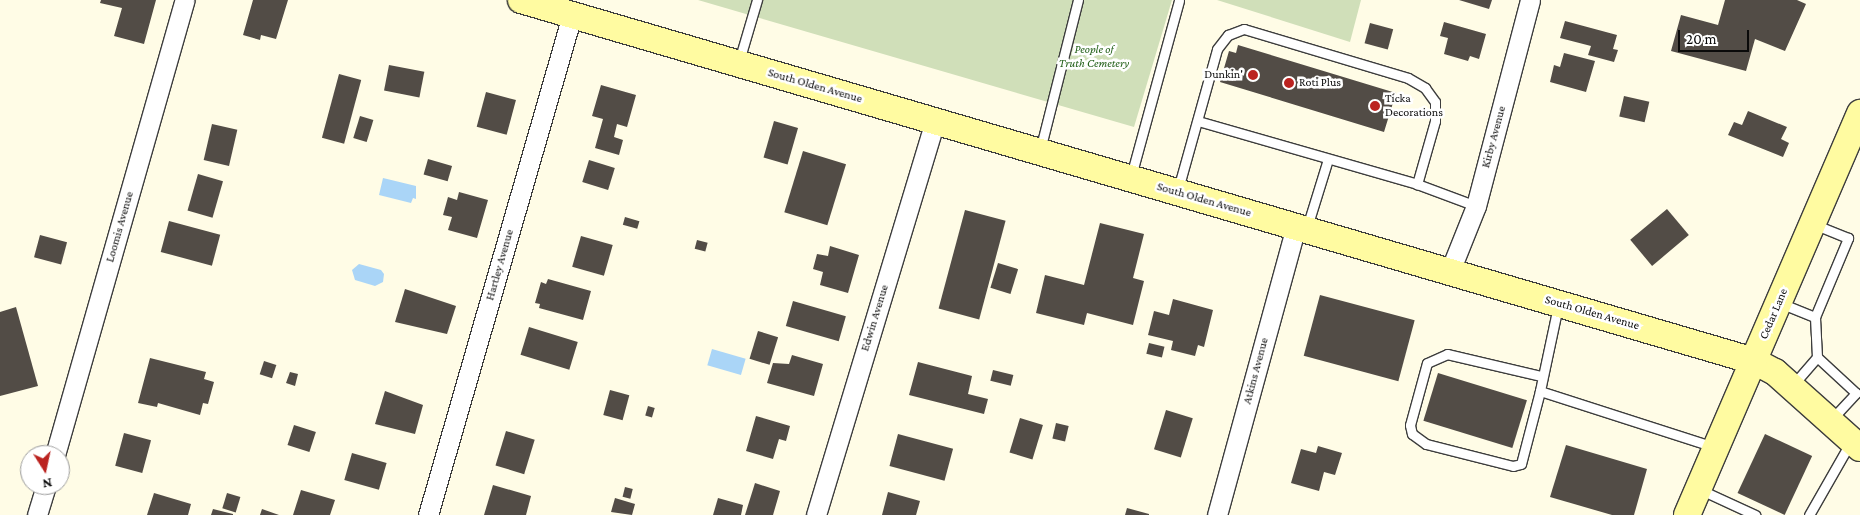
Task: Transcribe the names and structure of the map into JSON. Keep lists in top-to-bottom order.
{
  "streets": {
    "main road": ["South Olden Avenue", "Cedar Lane"],
    "street": [
      "Kirby Avenue",
      "Loomis Avenue",
      "Hartley Avenue",
      "Edwin Avenue",
      "Atkins Avenue"
    ]
  },
  "crossings": [
    ["South Olden Avenue", "Kirby Avenue"],
    ["South Olden Avenue", "Hartley Avenue"],
    ["South Olden Avenue", "Cedar Lane"],
    ["South Olden Avenue", "Edwin Avenue"],
    ["South Olden Avenue", "Atkins Avenue"]
  ],
  "parks": ["People of Truth Cemetery"],
  "places": ["Dunkin'", "Roti Plus", "Ticka Decorations"],
  "scale_bar": "20 m",
  "north": "bottom"
}
